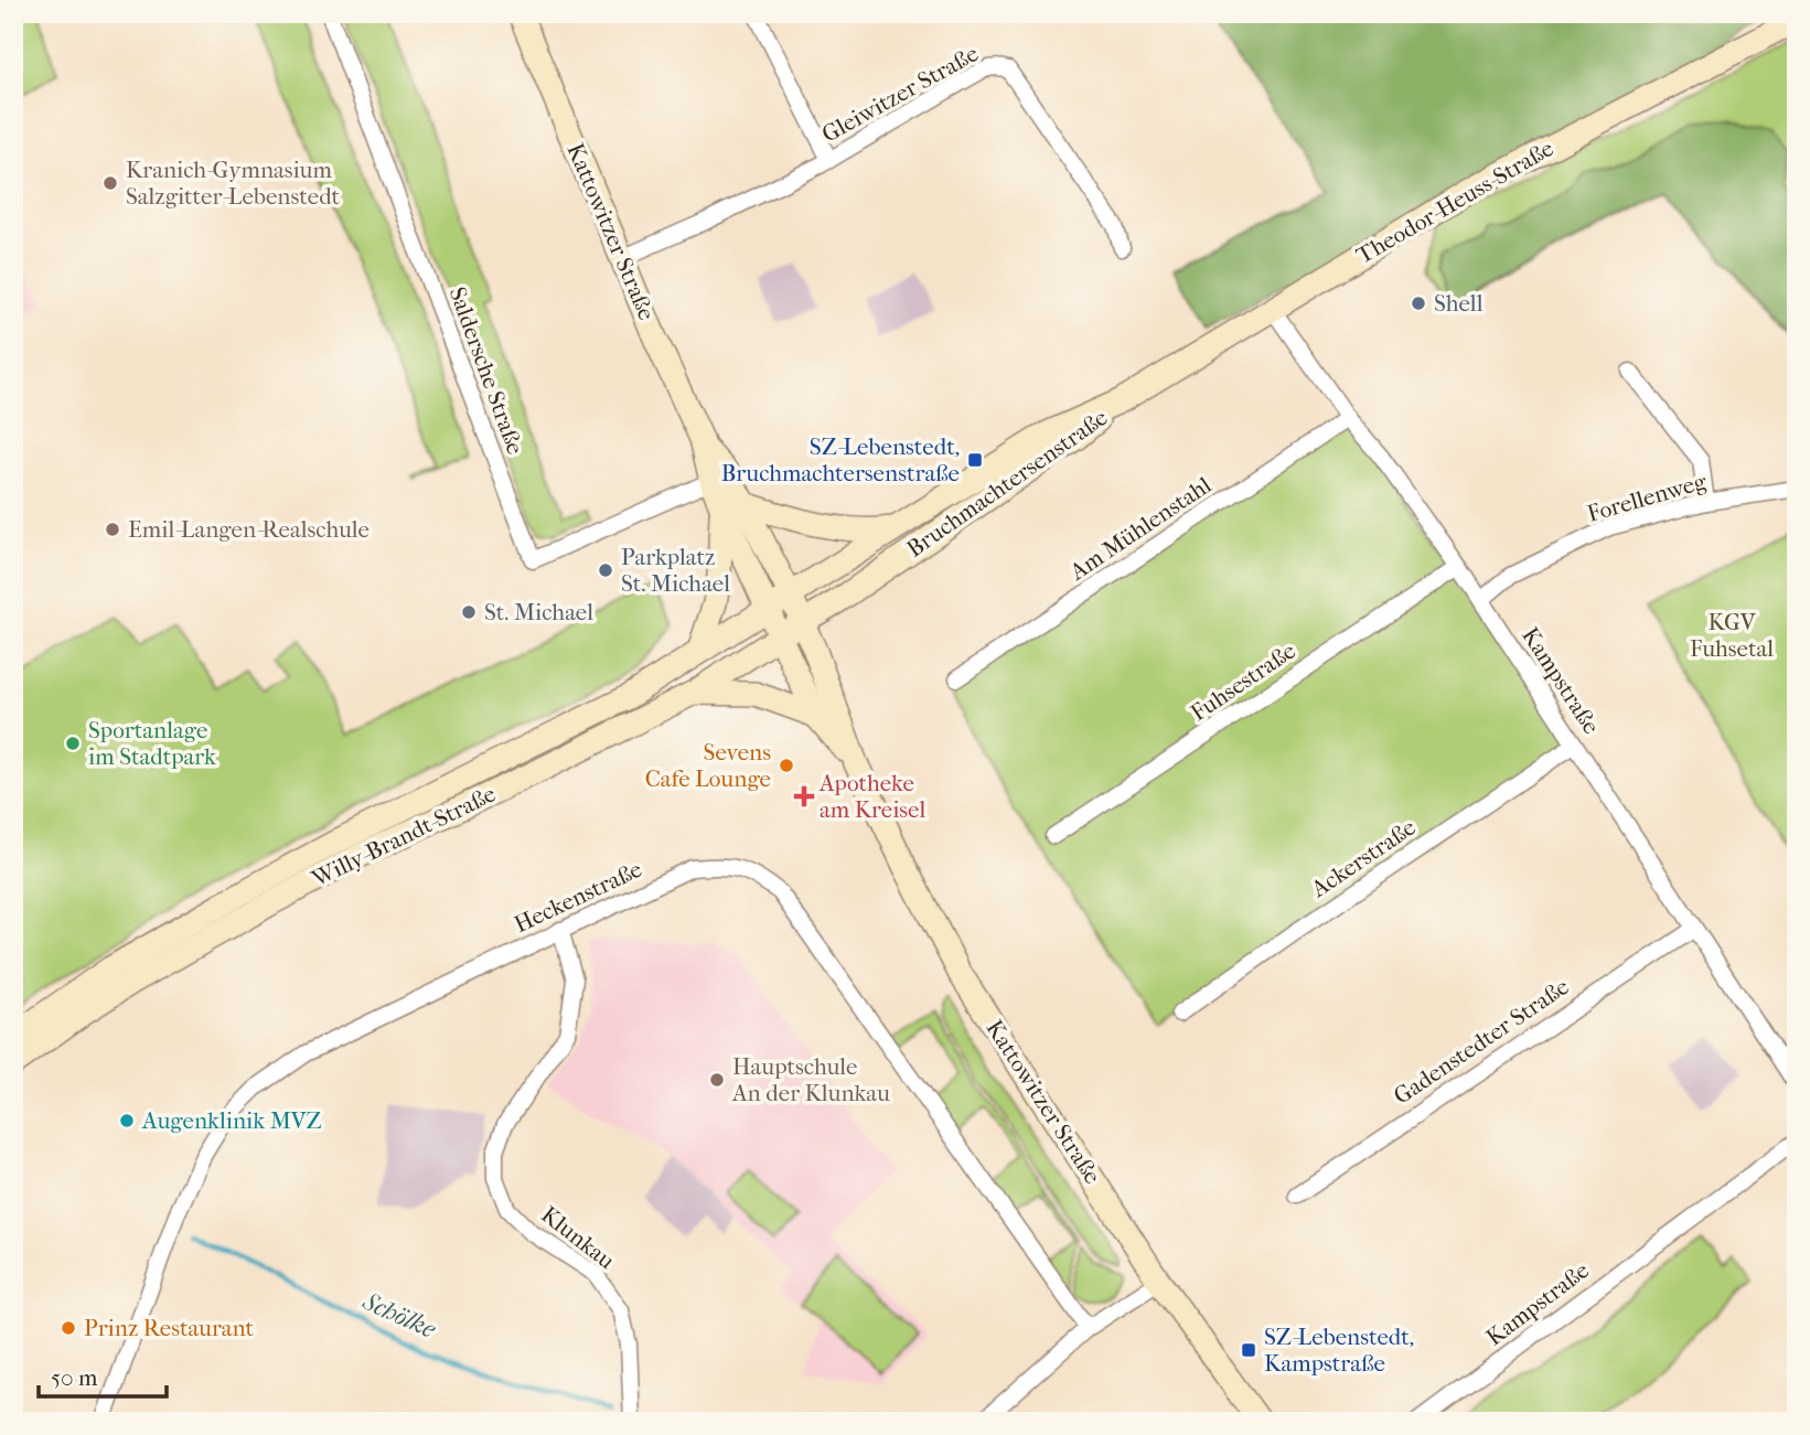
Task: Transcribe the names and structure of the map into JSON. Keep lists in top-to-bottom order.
{
  "streets": {
    "street": [
      "Gleiwitzer Straße",
      "Theodor-Heuss-Straße",
      "Kattowitzer Straße",
      "Saldersche Straße",
      "Bruchmachtersenstraße",
      "Forellenweg",
      "Am Mühlenstahl",
      "Kampstraße",
      "Fuhsestraße",
      "Willy-Brandt-Straße",
      "Ackerstraße",
      "Heckenstraße",
      "Gadenstedter Straße",
      "Klunkau"
    ]
  },
  "crossings": [
    ["Gleiwitzer Straße", "Kattowitzer Straße"],
    ["Theodor-Heuss-Straße", "Bruchmachtersenstraße"],
    ["Theodor-Heuss-Straße", "Kampstraße"],
    ["Kattowitzer Straße", "Saldersche Straße"],
    ["Kattowitzer Straße", "Bruchmachtersenstraße"],
    ["Kattowitzer Straße", "Willy-Brandt-Straße"],
    ["Bruchmachtersenstraße", "Willy-Brandt-Straße"],
    ["Forellenweg", "Kampstraße"],
    ["Am Mühlenstahl", "Kampstraße"],
    ["Kampstraße", "Fuhsestraße"],
    ["Kampstraße", "Ackerstraße"],
    ["Kampstraße", "Gadenstedter Straße"],
    ["Heckenstraße", "Klunkau"]
  ],
  "water": ["Schölke"],
  "parks": ["KGV Fuhsetal"],
  "places": {
    "other": [
      "Kranich-Gymnasium Salzgitter-Lebenstedt",
      "Shell",
      "Emil-Langen-Realschule",
      "Parkplatz St. Michael",
      "St. Michael",
      "Sportanlage im Stadtpark",
      "Sevens Cafe Lounge",
      "Hauptschule An der Klunkau",
      "Augenklinik MVZ",
      "Prinz Restaurant"
    ],
    "transit": ["SZ-Lebenstedt, Bruchmachtersenstraße", "SZ-Lebenstedt, Kampstraße"],
    "health": ["Apotheke am Kreisel"]
  },
  "scale_bar": "50 m"
}
